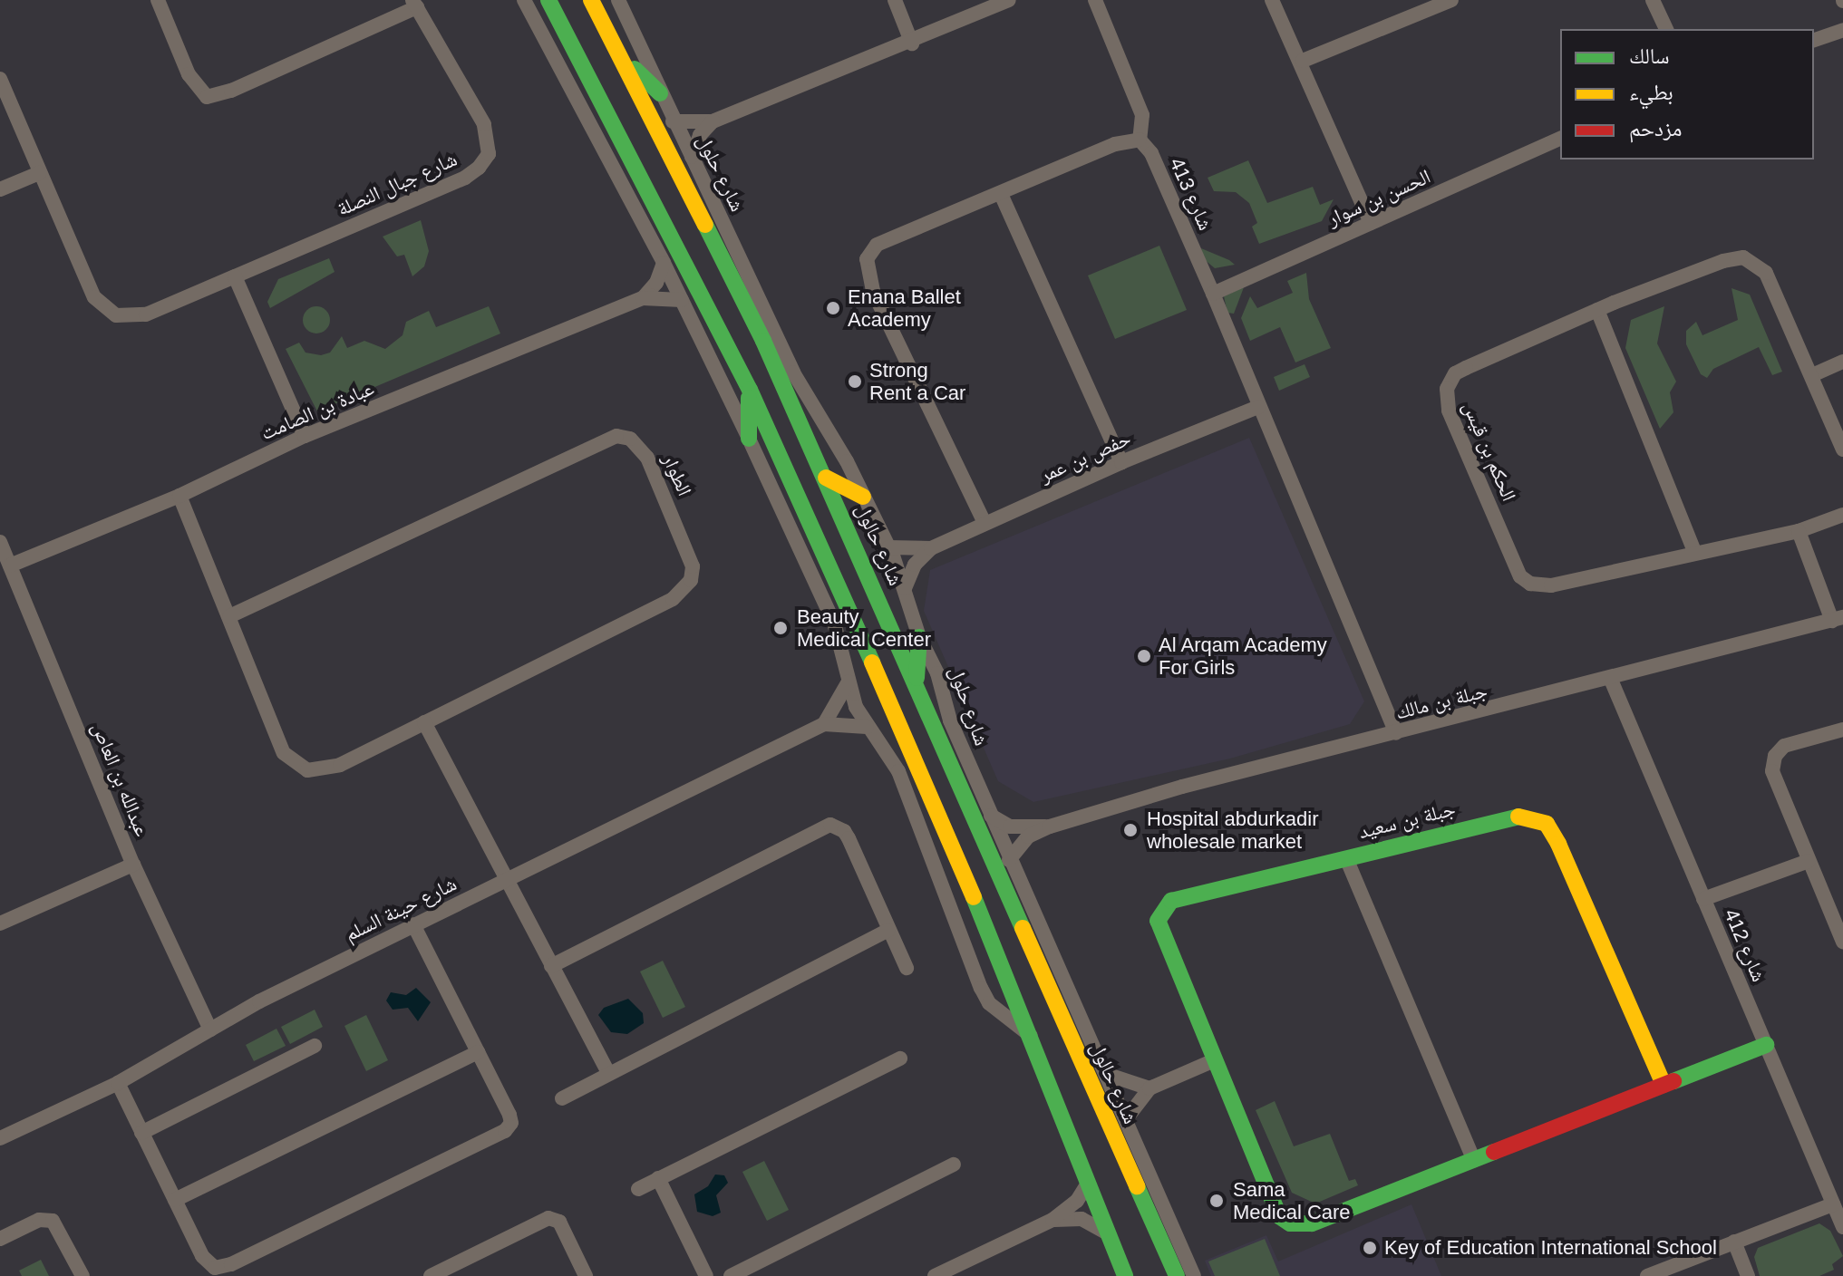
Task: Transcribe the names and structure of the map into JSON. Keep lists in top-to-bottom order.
{
  "streets": {
    "main road": ["شارع حالول", "جبلة بن سعيد"],
    "street": [
      "شارع حلول",
      "شارع جبال النصلة",
      "شارع 413",
      "الحسن بن سوار",
      "عبادة بن الصامت",
      "الحكم بن قيس",
      "حفص بن عمر",
      "الطوار",
      "جبلة بن مالك",
      "عبدالله بن العاص",
      "شارع حينة السلم",
      "شارع 412"
    ]
  },
  "crossings": [
    ["شارع حلول", "حفص بن عمر"],
    ["شارع حلول", "جبلة بن مالك"],
    ["شارع 413", "الحسن بن سوار"],
    ["شارع 413", "حفص بن عمر"],
    ["شارع 413", "جبلة بن مالك"],
    ["عبادة بن الصامت", "الطوار"],
    ["عبادة بن الصامت", "عبدالله بن العاص"],
    ["جبلة بن مالك", "شارع 412"],
    ["عبدالله بن العاص", "شارع حينة السلم"],
    ["جبلة بن سعيد", "شارع 412"]
  ],
  "places": [
    "Enana Ballet Academy",
    "Strong Rent a Car",
    "Beauty Medical Center",
    "Al Arqam Academy For Girls",
    "Hospital abdurkadir wholesale market",
    "Sama Medical Care",
    "Key of Education International School"
  ],
  "legend": ["سالك", "بطيء", "مزدحم"]
}
